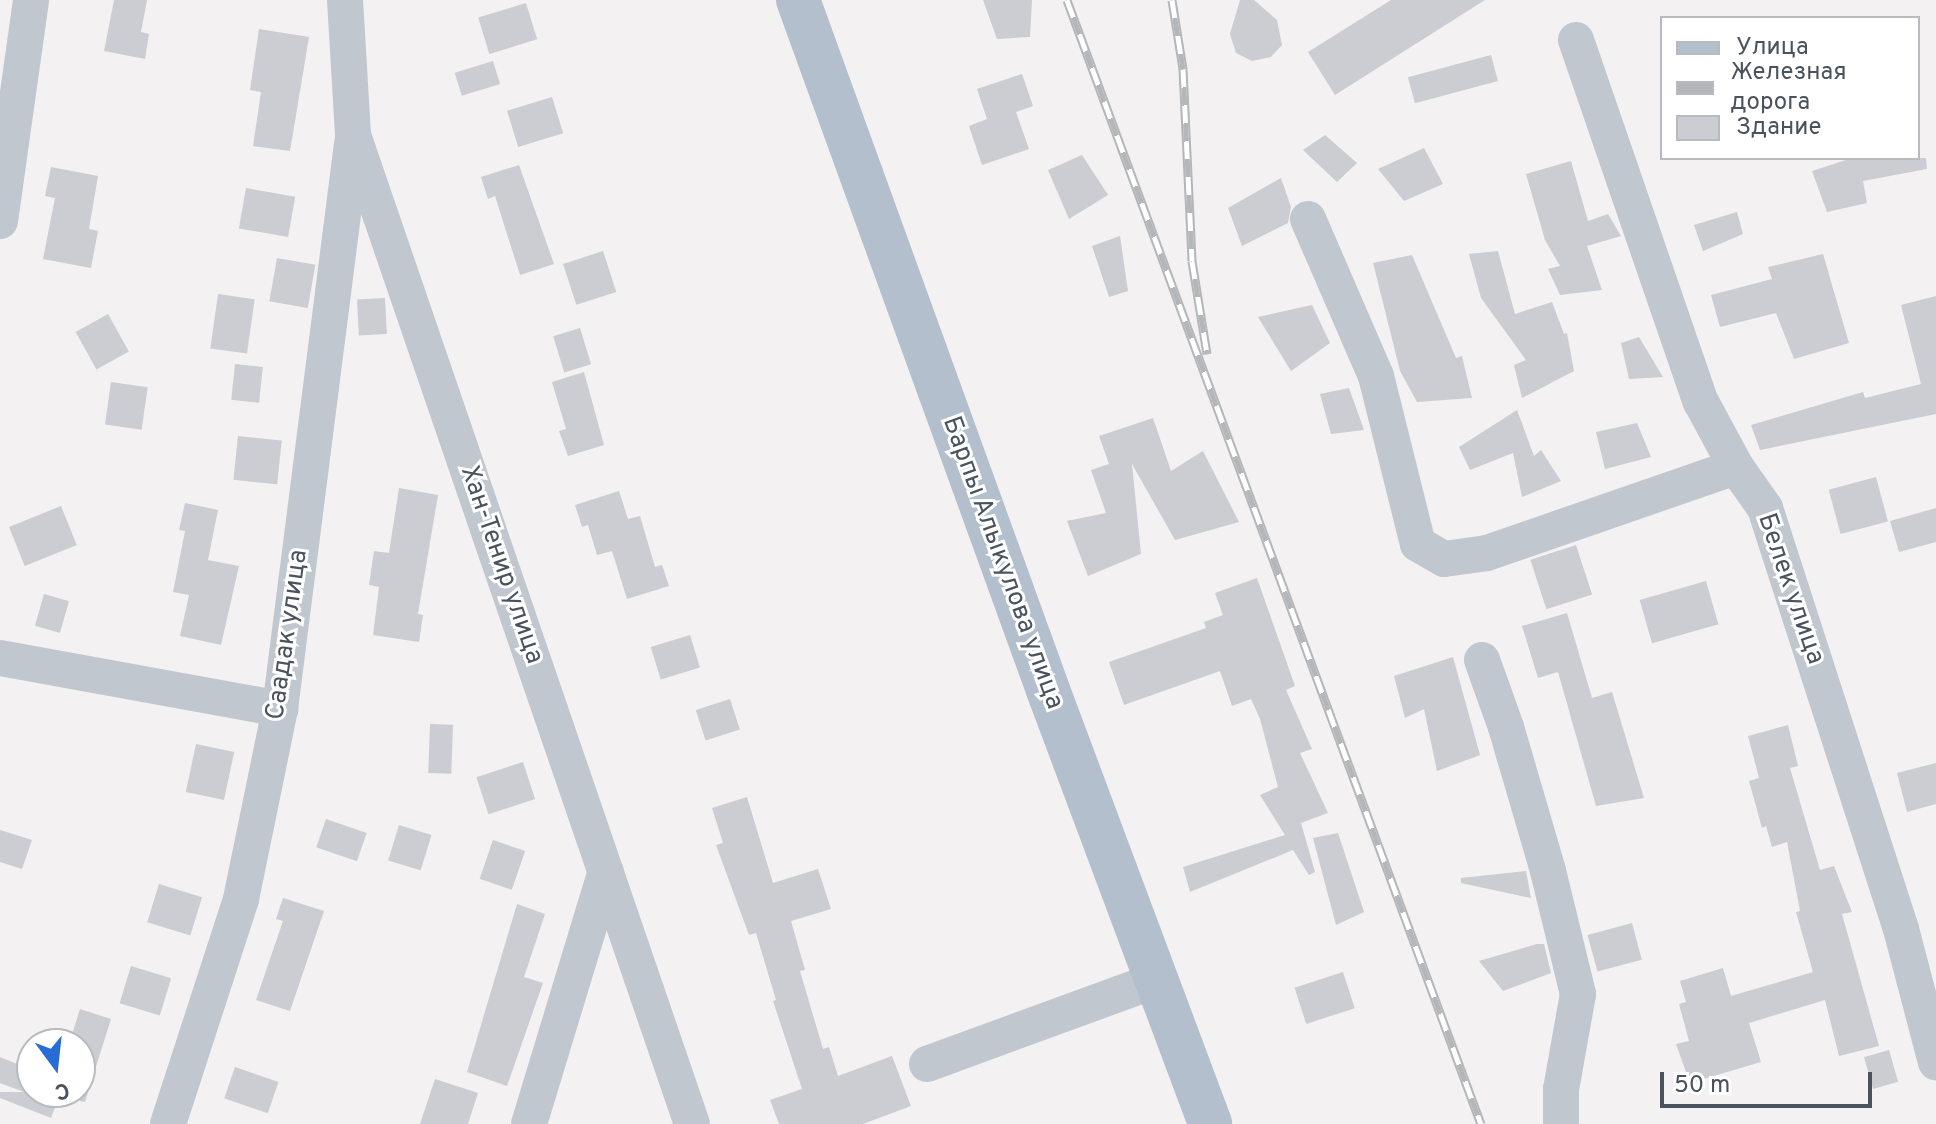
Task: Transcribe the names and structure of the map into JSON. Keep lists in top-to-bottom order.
{
  "streets": {
    "main road": ["Барпы Алыкулова улица"],
    "street": ["Хан-Тенир улица", "Белек улица", "Саадак улица"]
  },
  "crossings": [
    ["Хан-Тенир улица", "Саадак улица"]
  ],
  "legend": ["Улица", "Железная дорога", "Здание"],
  "scale_bar": "50 m",
  "north": "bottom"
}
